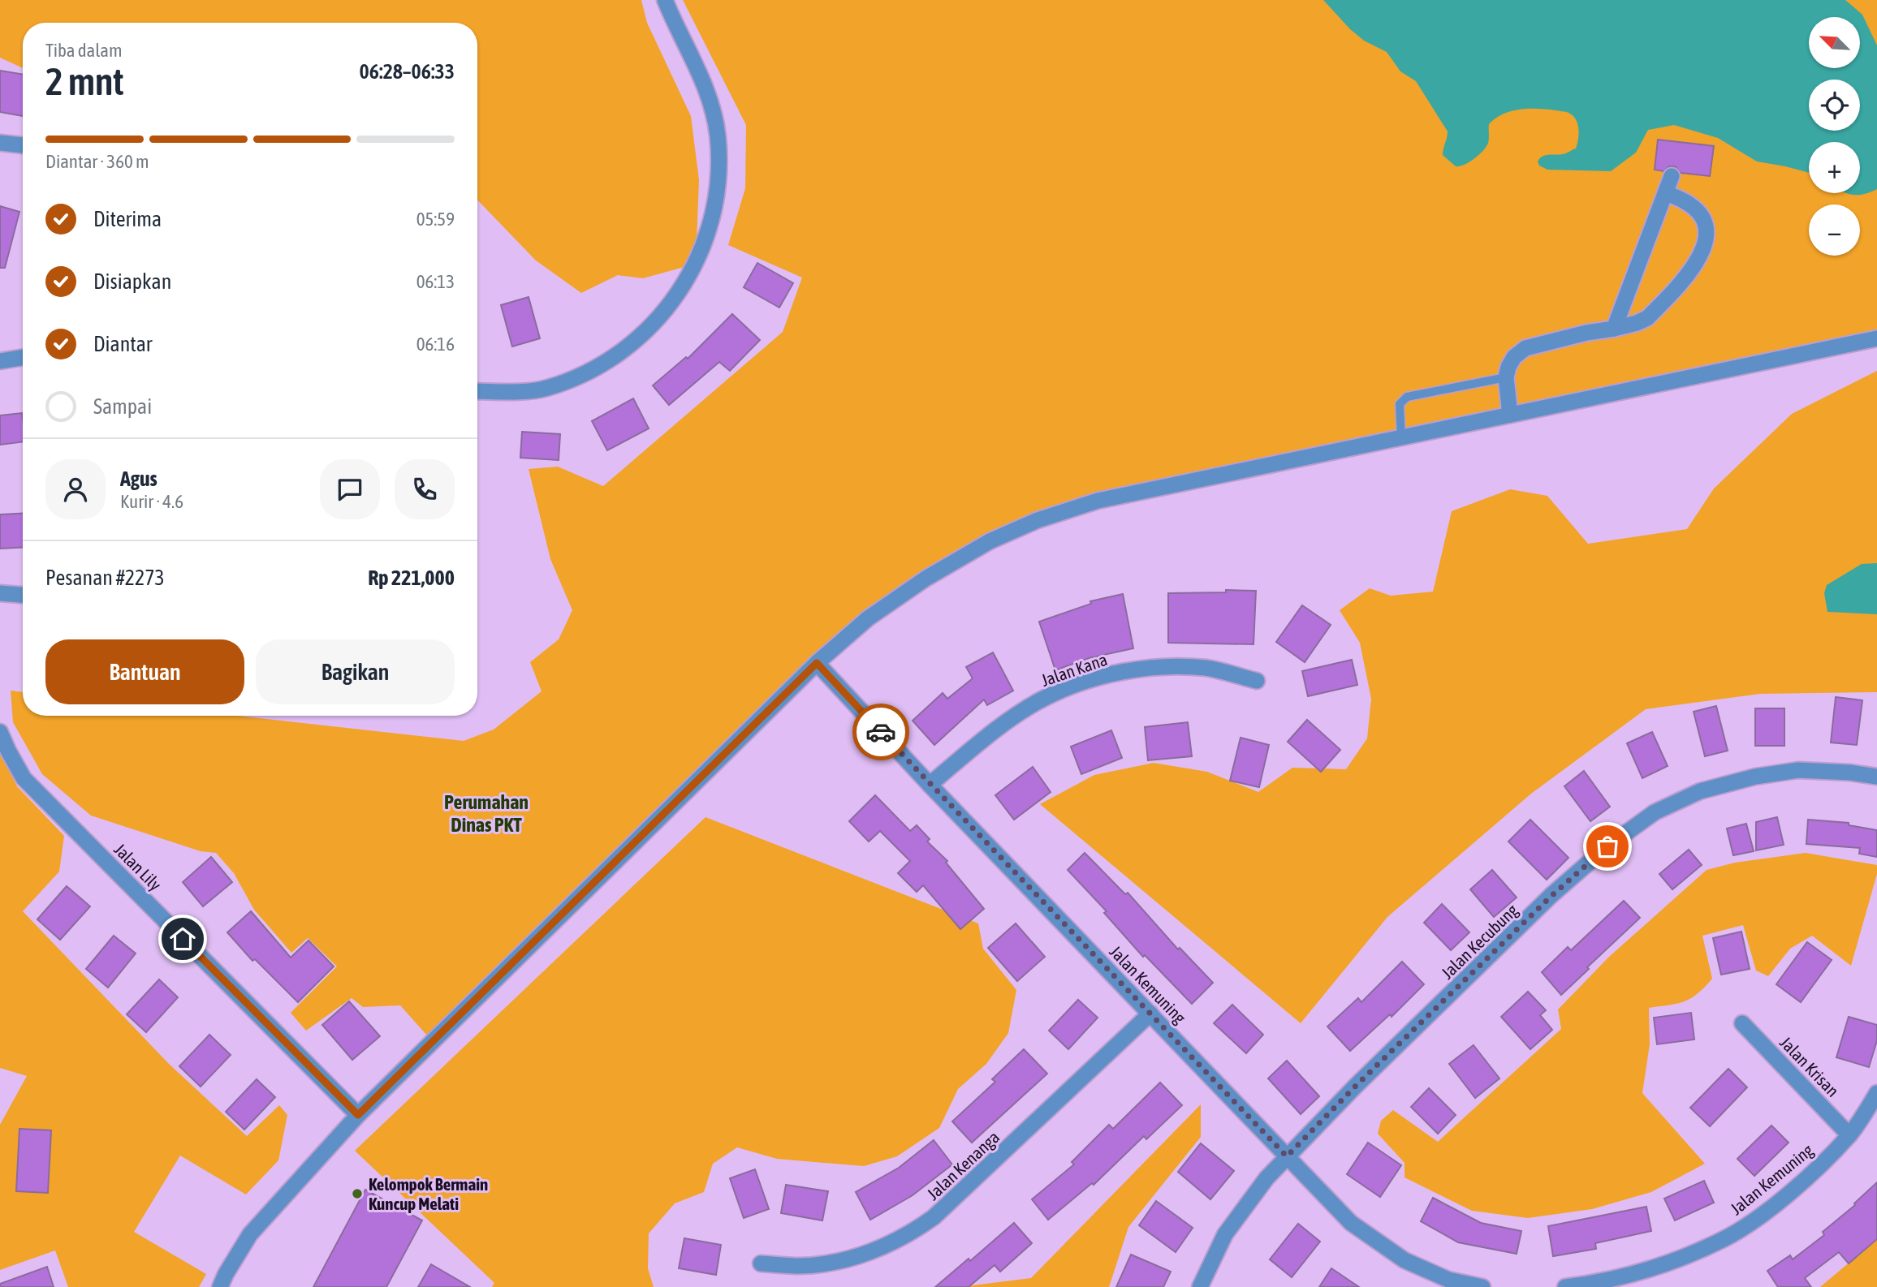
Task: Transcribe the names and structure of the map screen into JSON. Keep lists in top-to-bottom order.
{
  "streets": {
    "street": [
      "Jalan Kana",
      "Jalan Lily",
      "Jalan Kecubung",
      "Jalan Kemuning",
      "Jalan Krisan",
      "Jalan Kenanga"
    ]
  },
  "crossings": [
    ["Jalan Kana", "Jalan Kemuning"],
    ["Jalan Kecubung", "Jalan Kemuning"],
    ["Jalan Kemuning", "Jalan Krisan"],
    ["Jalan Kemuning", "Jalan Kenanga"]
  ],
  "districts": ["Perumahan Dinas PKT"],
  "places": ["Kelompok Bermain Kuncup Melati"],
  "north": "top left",
  "page": {
    "map_buttons": ["+", "−"],
    "heading": ["2 mnt", "Tiba dalam", "06:28–06:33"],
    "panel": [
      "Agus",
      "Kurir · 4.6",
      "Pesanan #2273",
      "Rp 221,000"
    ],
    "bar": "Diantar · 360 m",
    "list": [
      ["Diterima", "05:59"],
      ["Disiapkan", "06:13"],
      ["Diantar", "06:16"],
      "Sampai"
    ],
    "buttons": ["Bantuan", "Bagikan"]
  }
}
